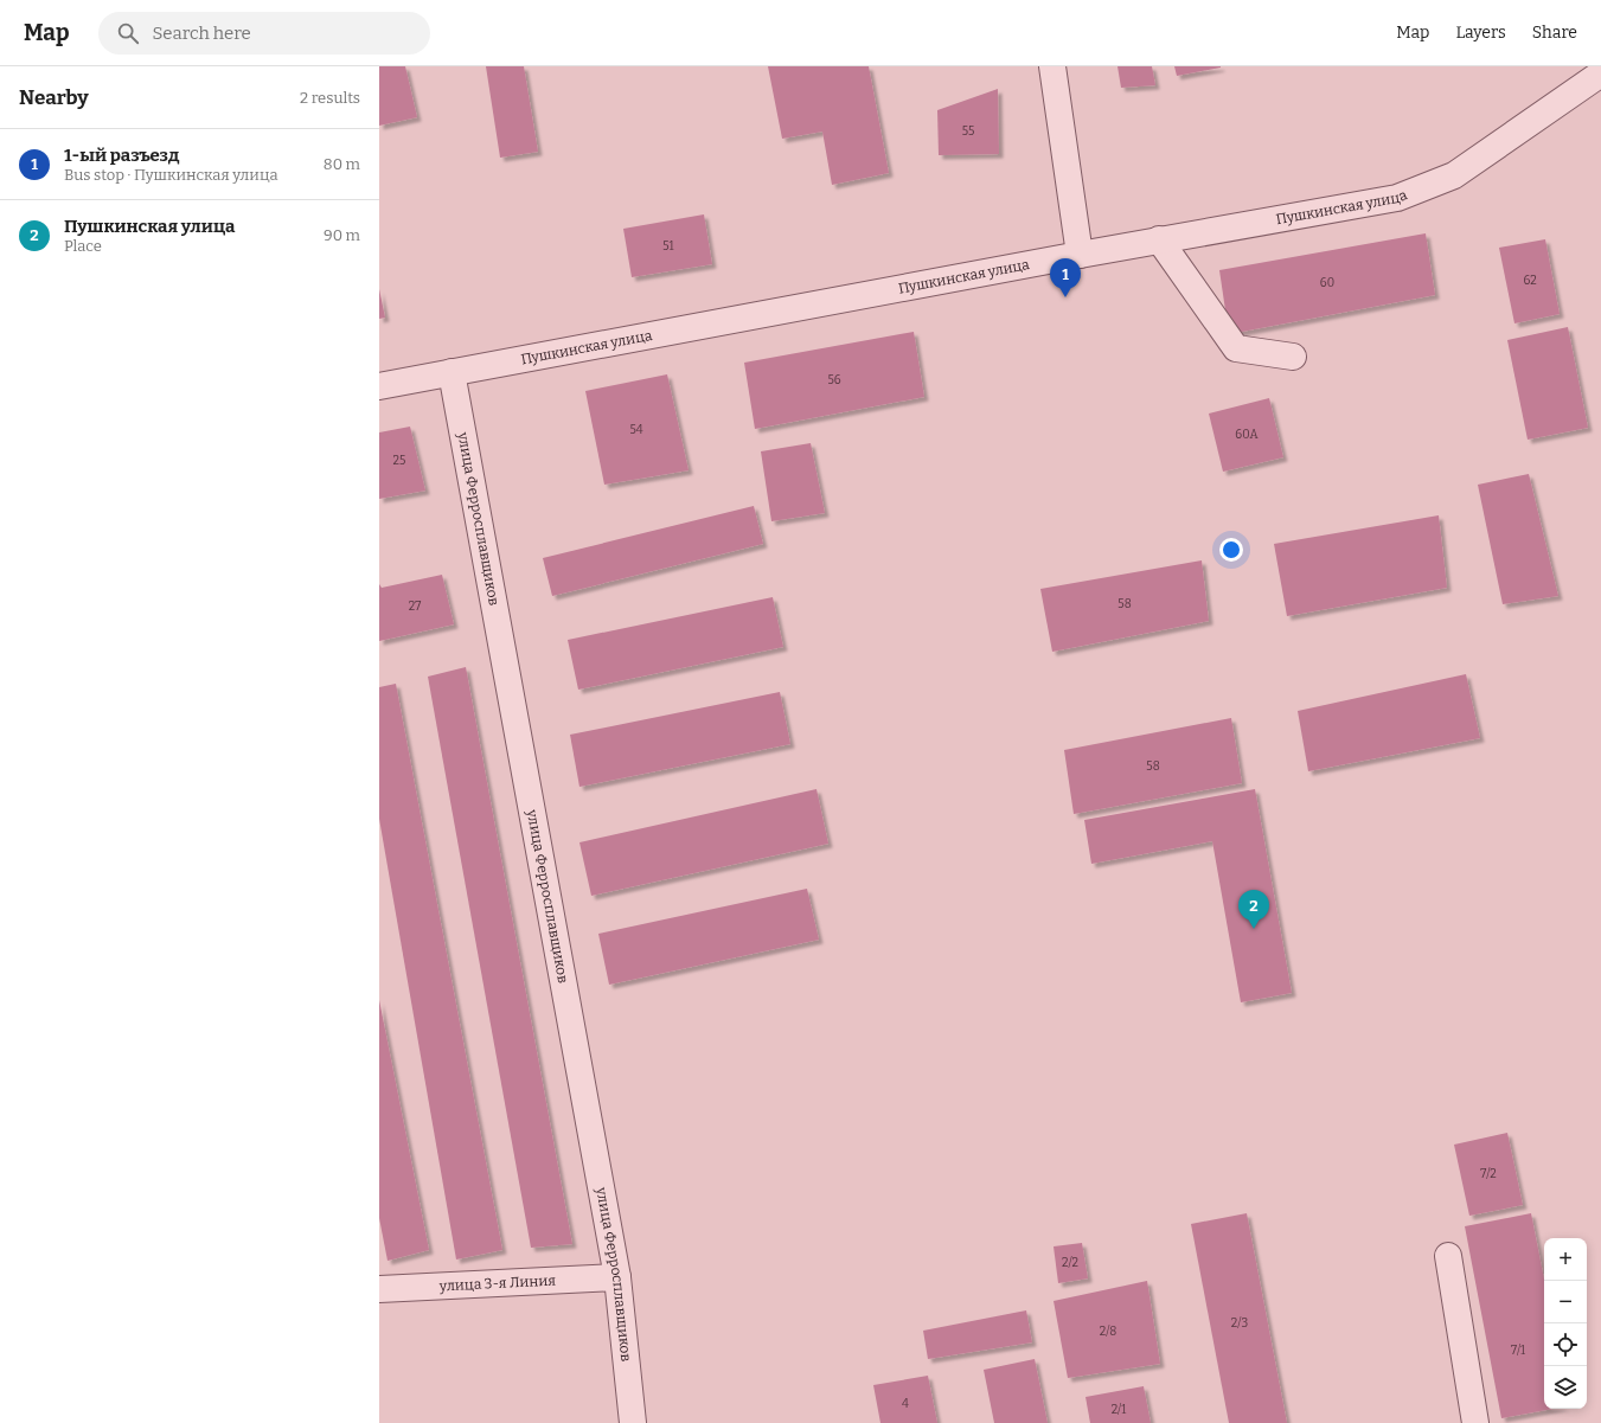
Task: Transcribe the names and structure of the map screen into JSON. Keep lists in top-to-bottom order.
{
  "streets": {
    "street": ["Пушкинская улица", "улица Ферросплавщиков", "улица 3-я Линия"]
  },
  "crossings": [
    ["Пушкинская улица", "улица Ферросплавщиков"],
    ["улица Ферросплавщиков", "улица 3-я Линия"]
  ],
  "house_numbers": [
    "55",
    "51",
    "62",
    "60",
    "56",
    "54",
    "60А",
    "25",
    "58",
    "27",
    "58",
    "7/2",
    "2/2",
    "2/3",
    "2/8",
    "7/1",
    "4",
    "2/1"
  ],
  "page": {
    "header": "Map",
    "search": "Search here",
    "nav": ["Map", "Layers", "Share"],
    "heading": ["Nearby", "2 results"],
    "list": [
      {
        "mark": "1",
        "name": "1-ый разъезд",
        "note": "Bus stop · Пушкинская улица",
        "value": "80 m"
      },
      {
        "mark": "2",
        "name": "Пушкинская улица",
        "note": "Place",
        "value": "90 m"
      }
    ],
    "pins": ["1", "2"],
    "map_buttons": ["+", "−"]
  }
}
